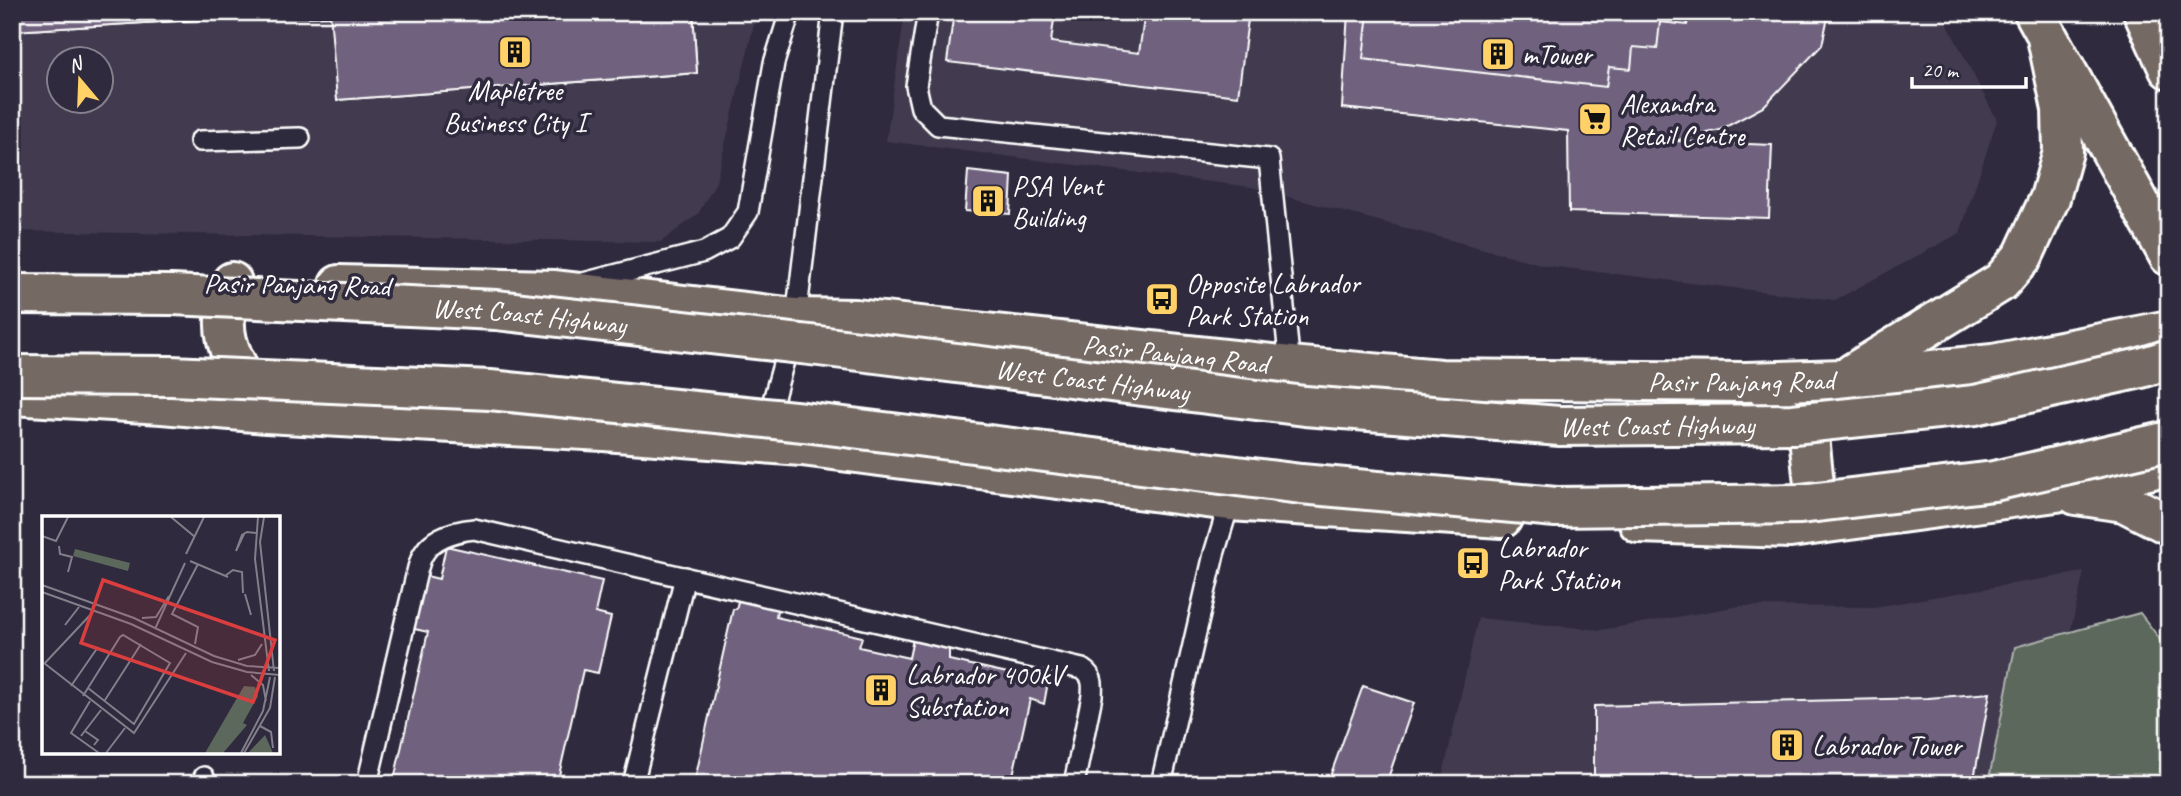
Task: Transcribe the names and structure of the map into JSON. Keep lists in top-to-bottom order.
{
  "streets": {
    "main road": ["Pasir Panjang Road", "West Coast Highway"]
  },
  "places": {
    "building": [
      "Mapletree Business City I",
      "mTower",
      "PSA Vent Building",
      "Labrador 400kV Substation",
      "Labrador Tower"
    ],
    "supermarket": ["Alexandra Retail Centre"],
    "bus stop": ["Opposite Labrador Park Station", "Labrador Park Station"]
  },
  "scale_bar": "20 m",
  "north": "top"
}
